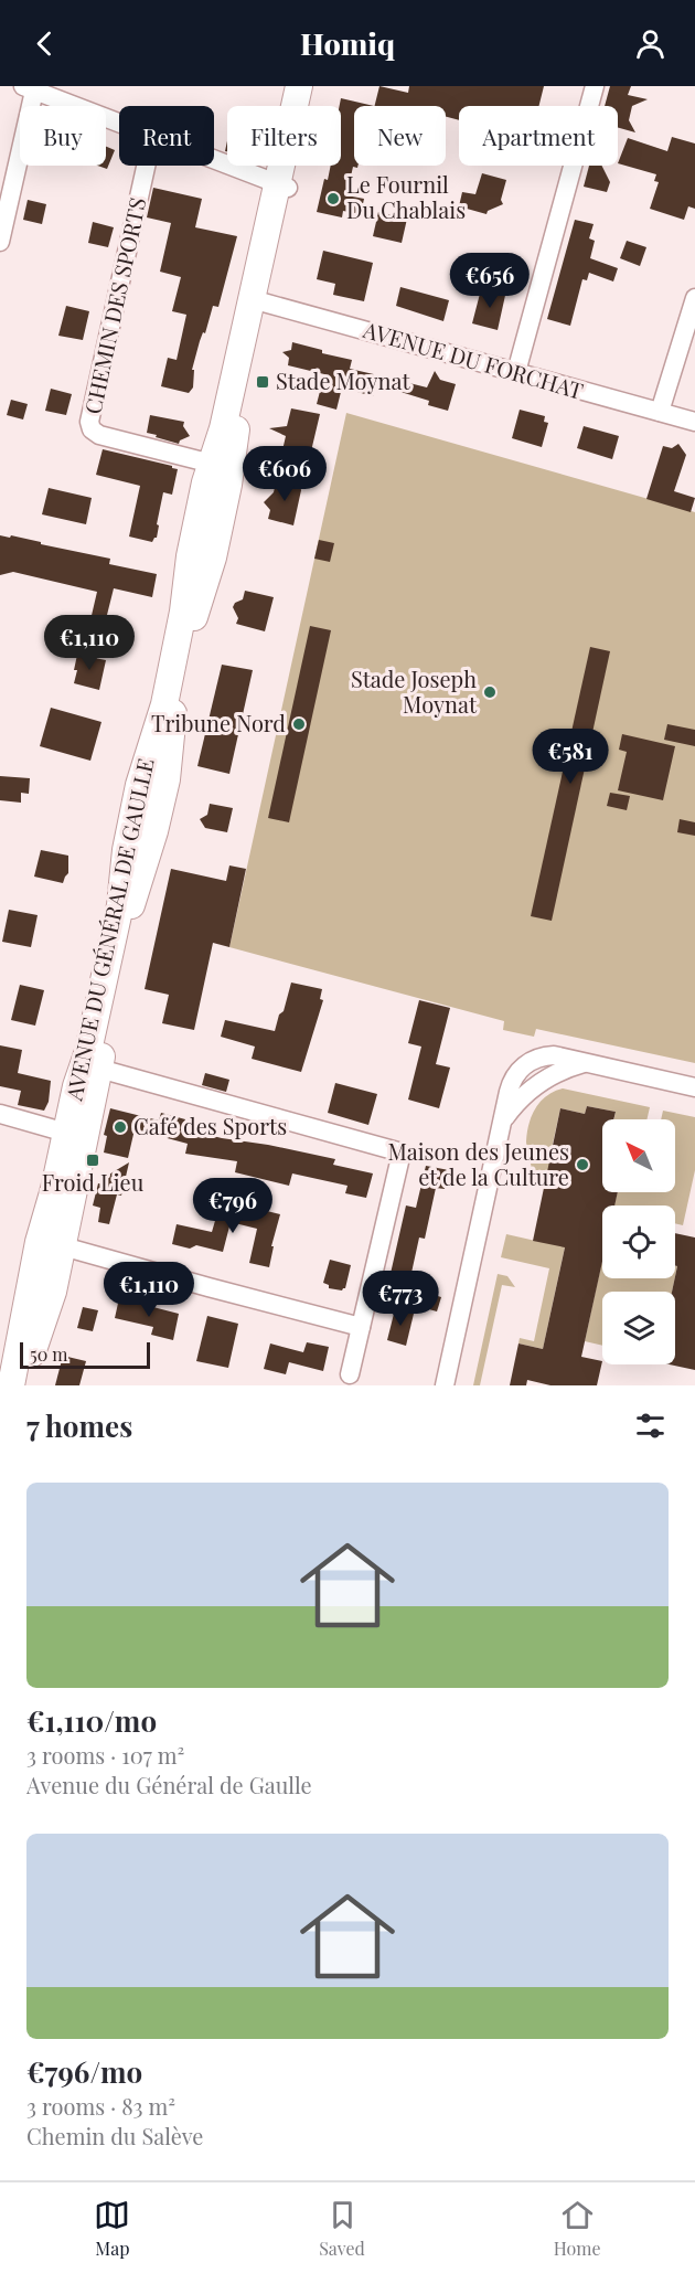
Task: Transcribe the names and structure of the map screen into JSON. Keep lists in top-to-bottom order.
{
  "streets": {
    "main road": ["AVENUE DU GÉNÉRAL DE GAULLE"],
    "street": ["CHEMIN DES SPORTS", "AVENUE DU FORCHAT"]
  },
  "crossings": [
    ["CHEMIN DES SPORTS", "AVENUE DU GÉNÉRAL DE GAULLE"],
    ["AVENUE DU FORCHAT", "AVENUE DU GÉNÉRAL DE GAULLE"]
  ],
  "places": {
    "other": [
      "Le Fournil Du Chablais",
      "Stade Joseph Moynat",
      "Tribune Nord",
      "Café des Sports",
      "Maison des Jeunes et de la Culture"
    ],
    "transit": ["Stade Moynat", "Froid Lieu"]
  },
  "scale_bar": "50 m",
  "north": "top left",
  "page": {
    "header": "Homiq",
    "chip": [
      "Buy",
      "Rent",
      "Filters",
      "New",
      "Apartment"
    ],
    "price": [
      "€656",
      "€606",
      "€1,110",
      "€581",
      "€796",
      "€1,110",
      "€773"
    ],
    "scale": "50 m",
    "heading": "7 homes",
    "list": [
      {
        "name": "€1,110/mo",
        "note": "3 rooms · 107 m² · Avenue du Général de Gaulle"
      },
      {
        "name": "€796/mo",
        "note": "3 rooms · 83 m² · Chemin du Salève"
      }
    ],
    "tabs": ["Map", "Saved", "Home"]
  }
}
